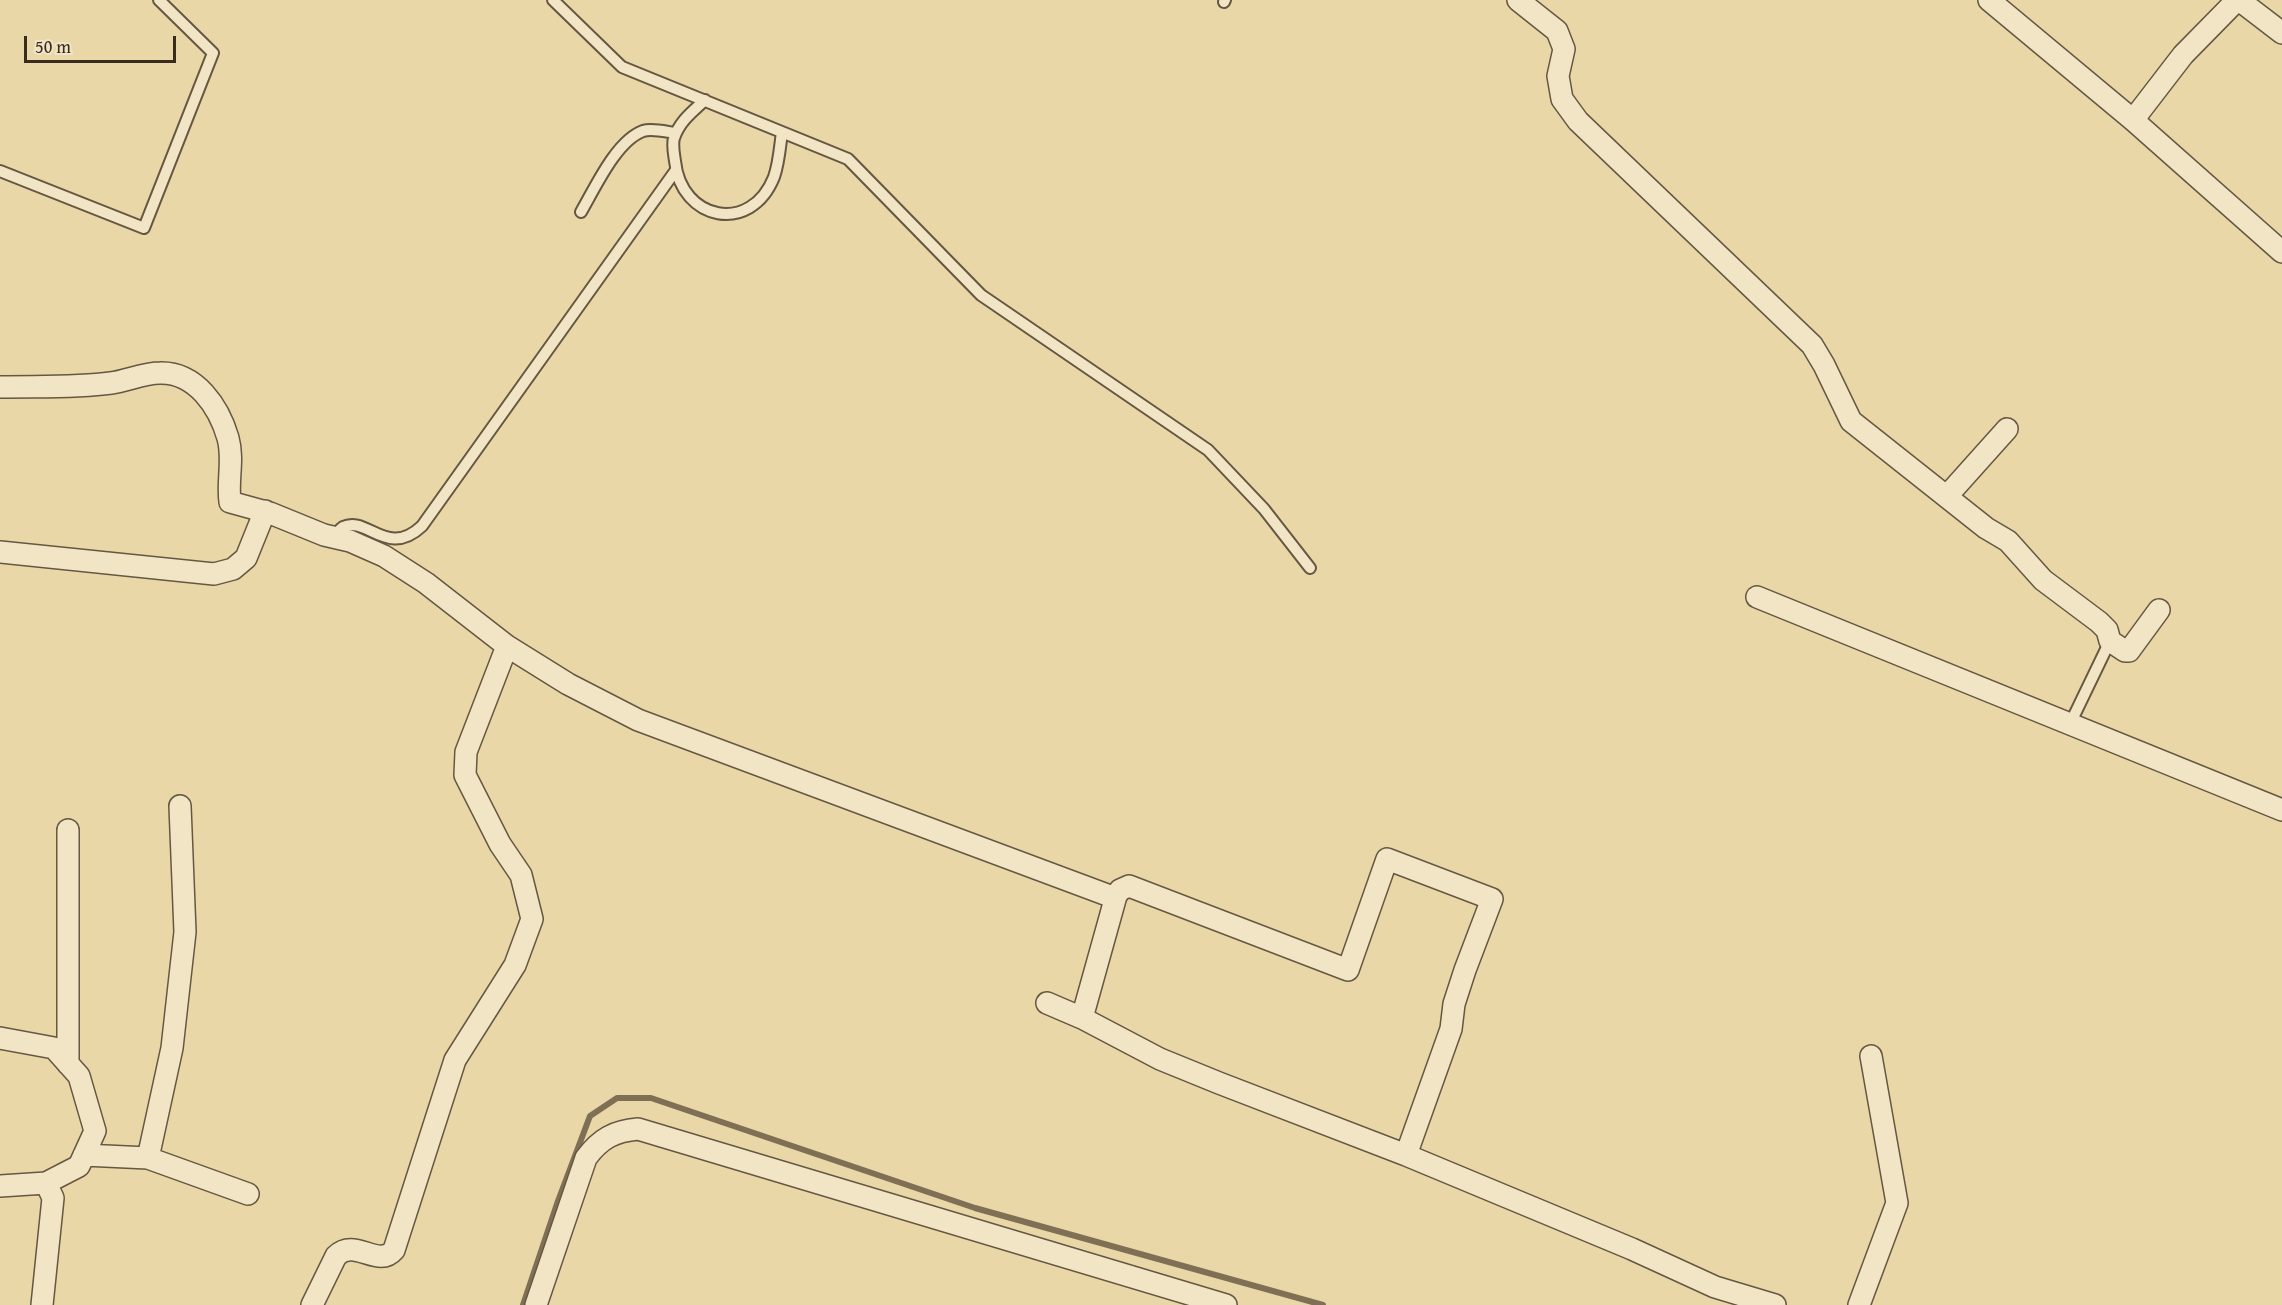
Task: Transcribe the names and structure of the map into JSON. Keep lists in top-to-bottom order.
{
  "scale_bar": "50 m"
}
